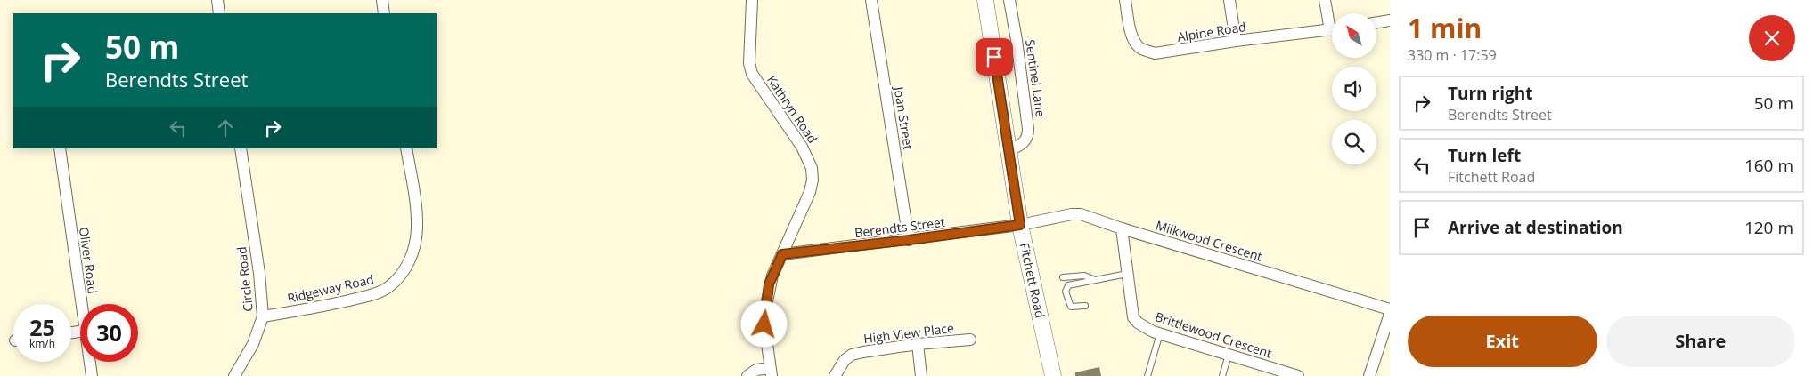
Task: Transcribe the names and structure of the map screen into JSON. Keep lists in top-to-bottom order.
{
  "streets": {
    "street": [
      "Alpine Road",
      "Sentinel Lane",
      "Kathryn Road",
      "Joan Street",
      "Berendts Street",
      "Milkwood Crescent",
      "Oliver Road",
      "Circle Road",
      "Fitchett Road",
      "Ridgeway Road",
      "High View Place",
      "Brittlewood Crescent"
    ]
  },
  "crossings": [
    ["Sentinel Lane", "Fitchett Road"],
    ["Kathryn Road", "Berendts Street"],
    ["Joan Street", "Berendts Street"],
    ["Berendts Street", "Milkwood Crescent"],
    ["Berendts Street", "Fitchett Road"],
    ["Milkwood Crescent", "Fitchett Road"],
    ["Milkwood Crescent", "Brittlewood Crescent"],
    ["Circle Road", "Ridgeway Road"]
  ],
  "north": "top left",
  "page": {
    "heading": ["1 min", "330 m · 17:59"],
    "turn": ["50 m", "Berendts Street"],
    "list": [
      {
        "name": "Turn right",
        "note": "Berendts Street",
        "value": "50 m"
      },
      {
        "name": "Turn left",
        "note": "Fitchett Road",
        "value": "160 m"
      },
      {
        "name": "Arrive at destination",
        "value": "120 m"
      }
    ],
    "speed": "25 km/h",
    "limit": "30",
    "buttons": ["Exit", "Share"]
  }
}
